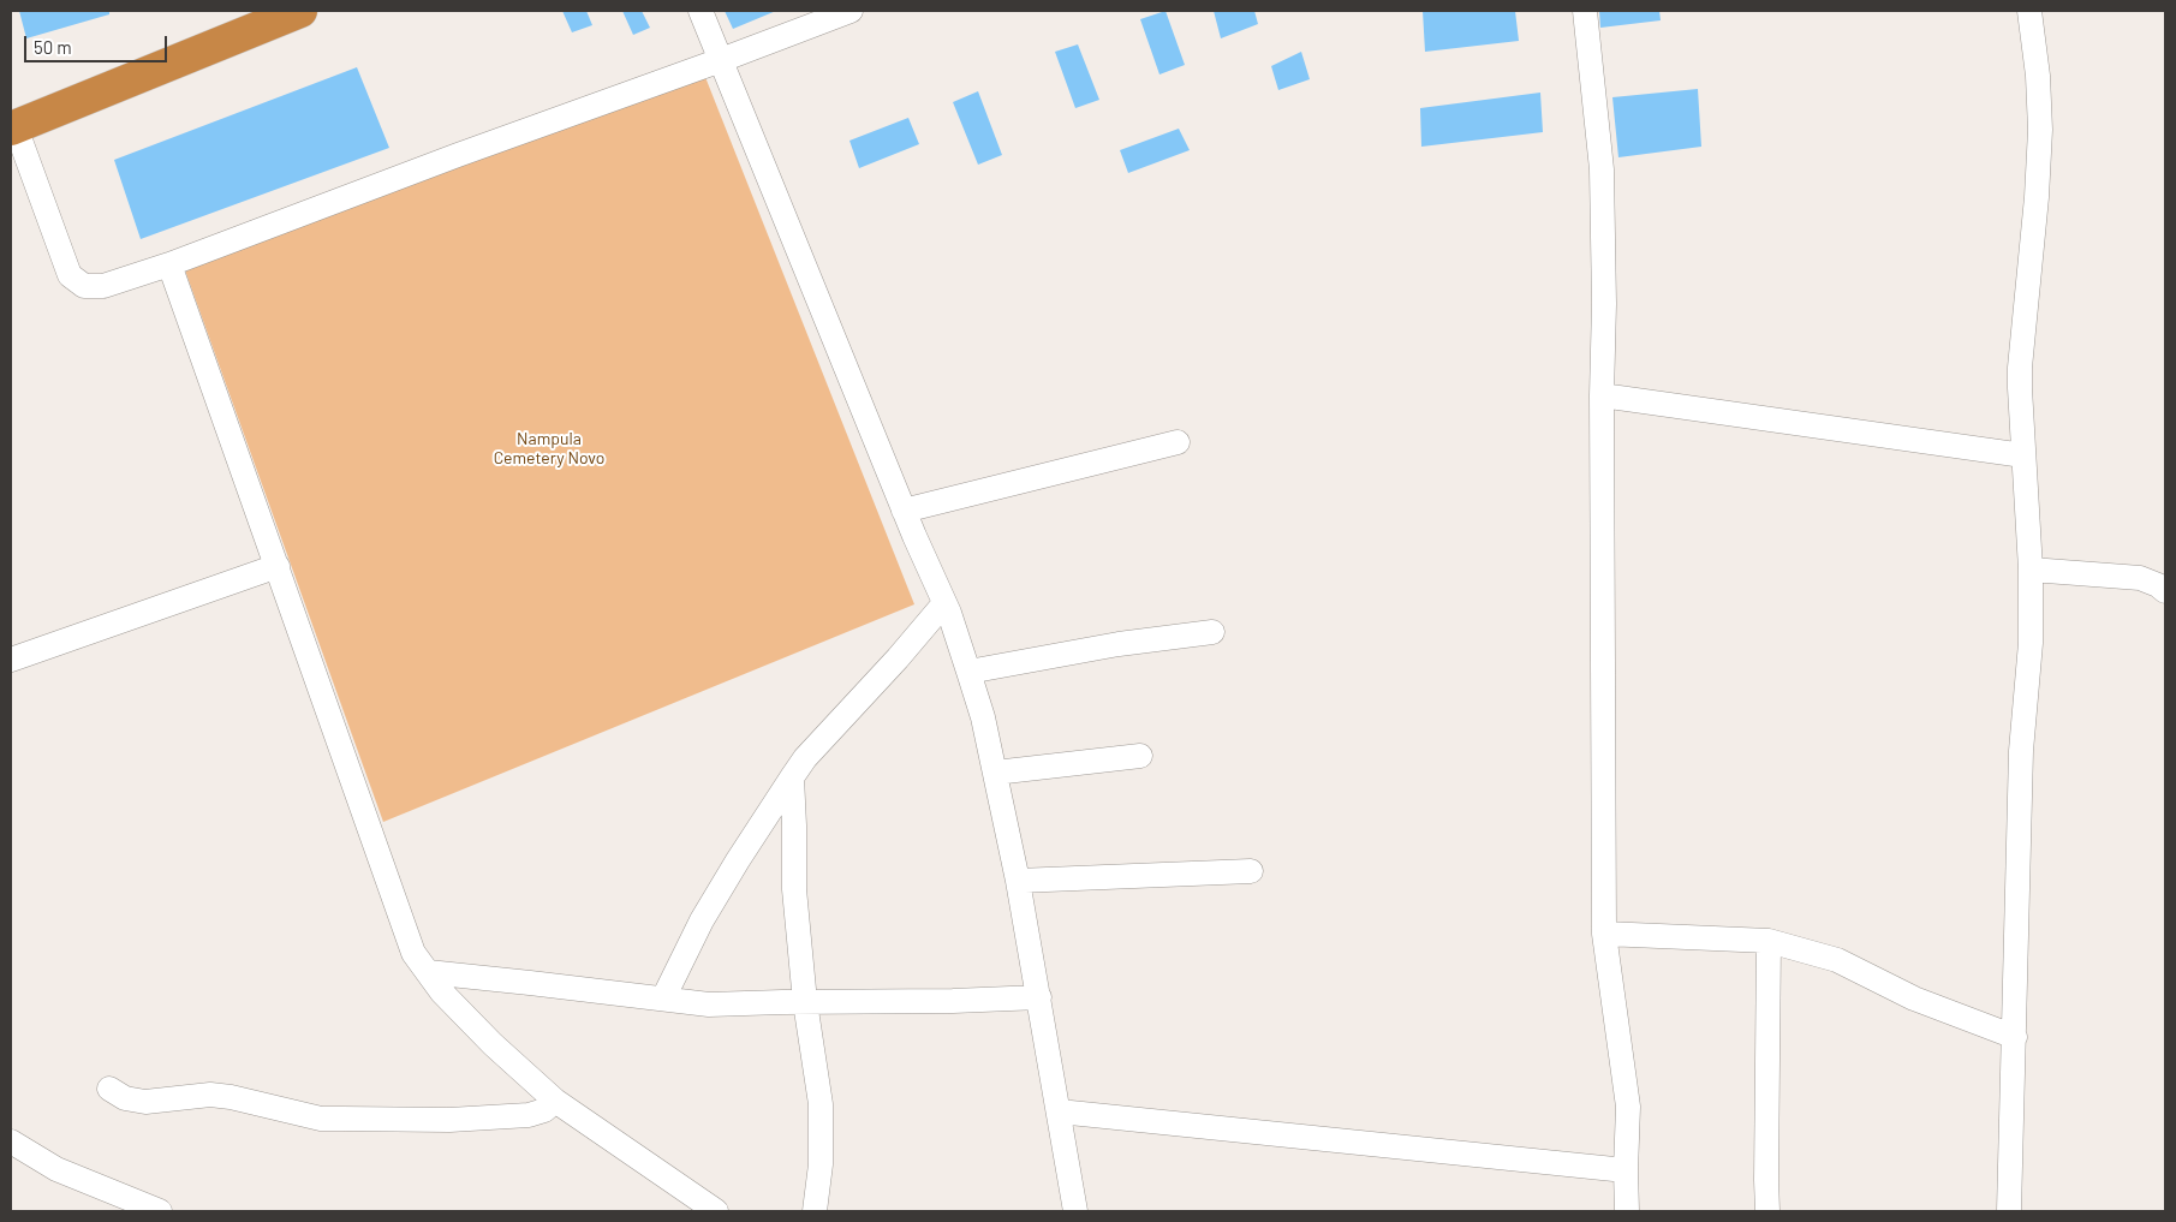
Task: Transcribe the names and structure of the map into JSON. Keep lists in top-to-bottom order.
{
  "parks": ["Nampula Cemetery Novo"],
  "scale_bar": "50 m"
}
